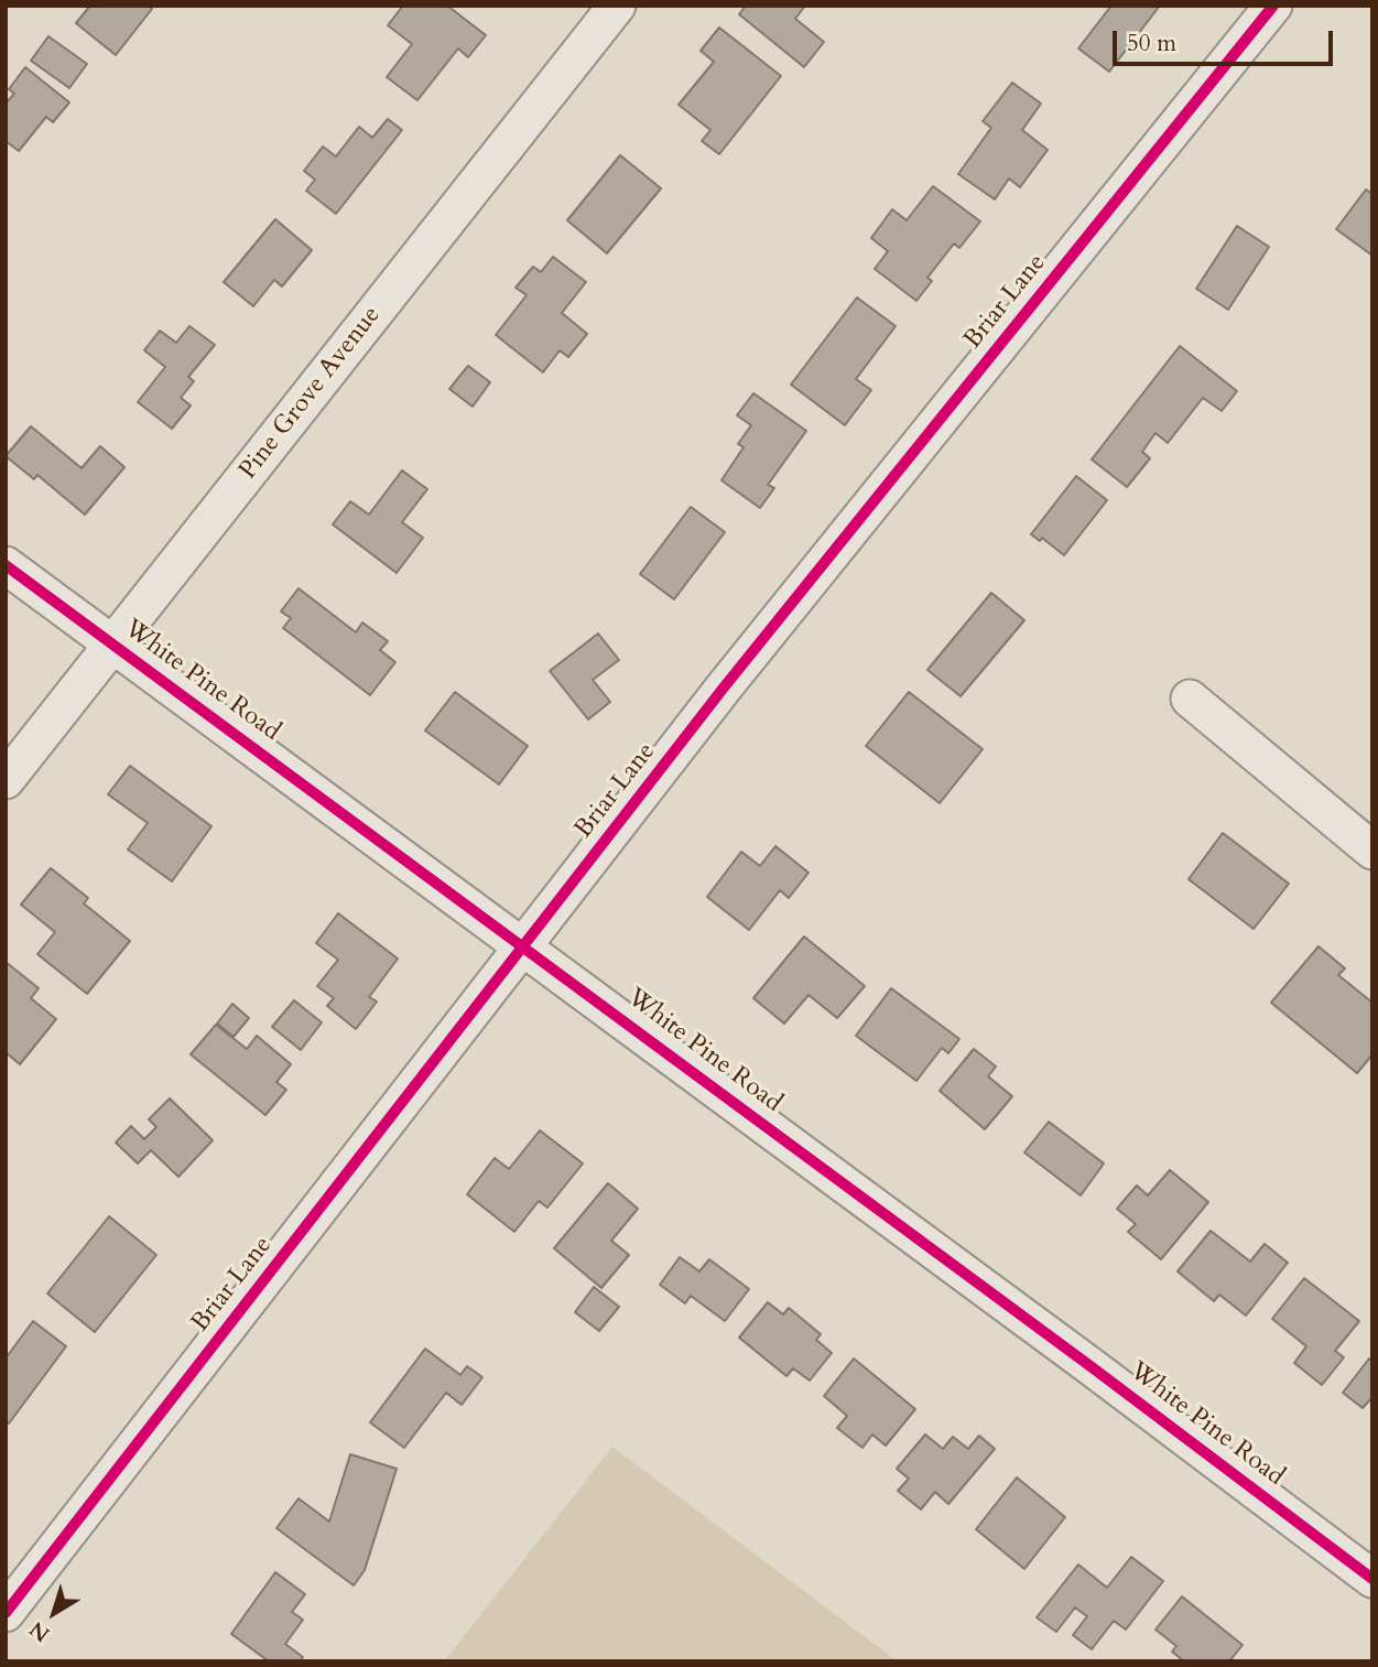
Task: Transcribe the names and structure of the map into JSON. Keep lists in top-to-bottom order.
{
  "streets": {
    "street": ["Briar Lane", "Pine Grove Avenue", "White Pine Road"]
  },
  "crossings": [
    ["Briar Lane", "White Pine Road"],
    ["Pine Grove Avenue", "White Pine Road"]
  ],
  "scale_bar": "50 m",
  "north": "bottom left"
}
